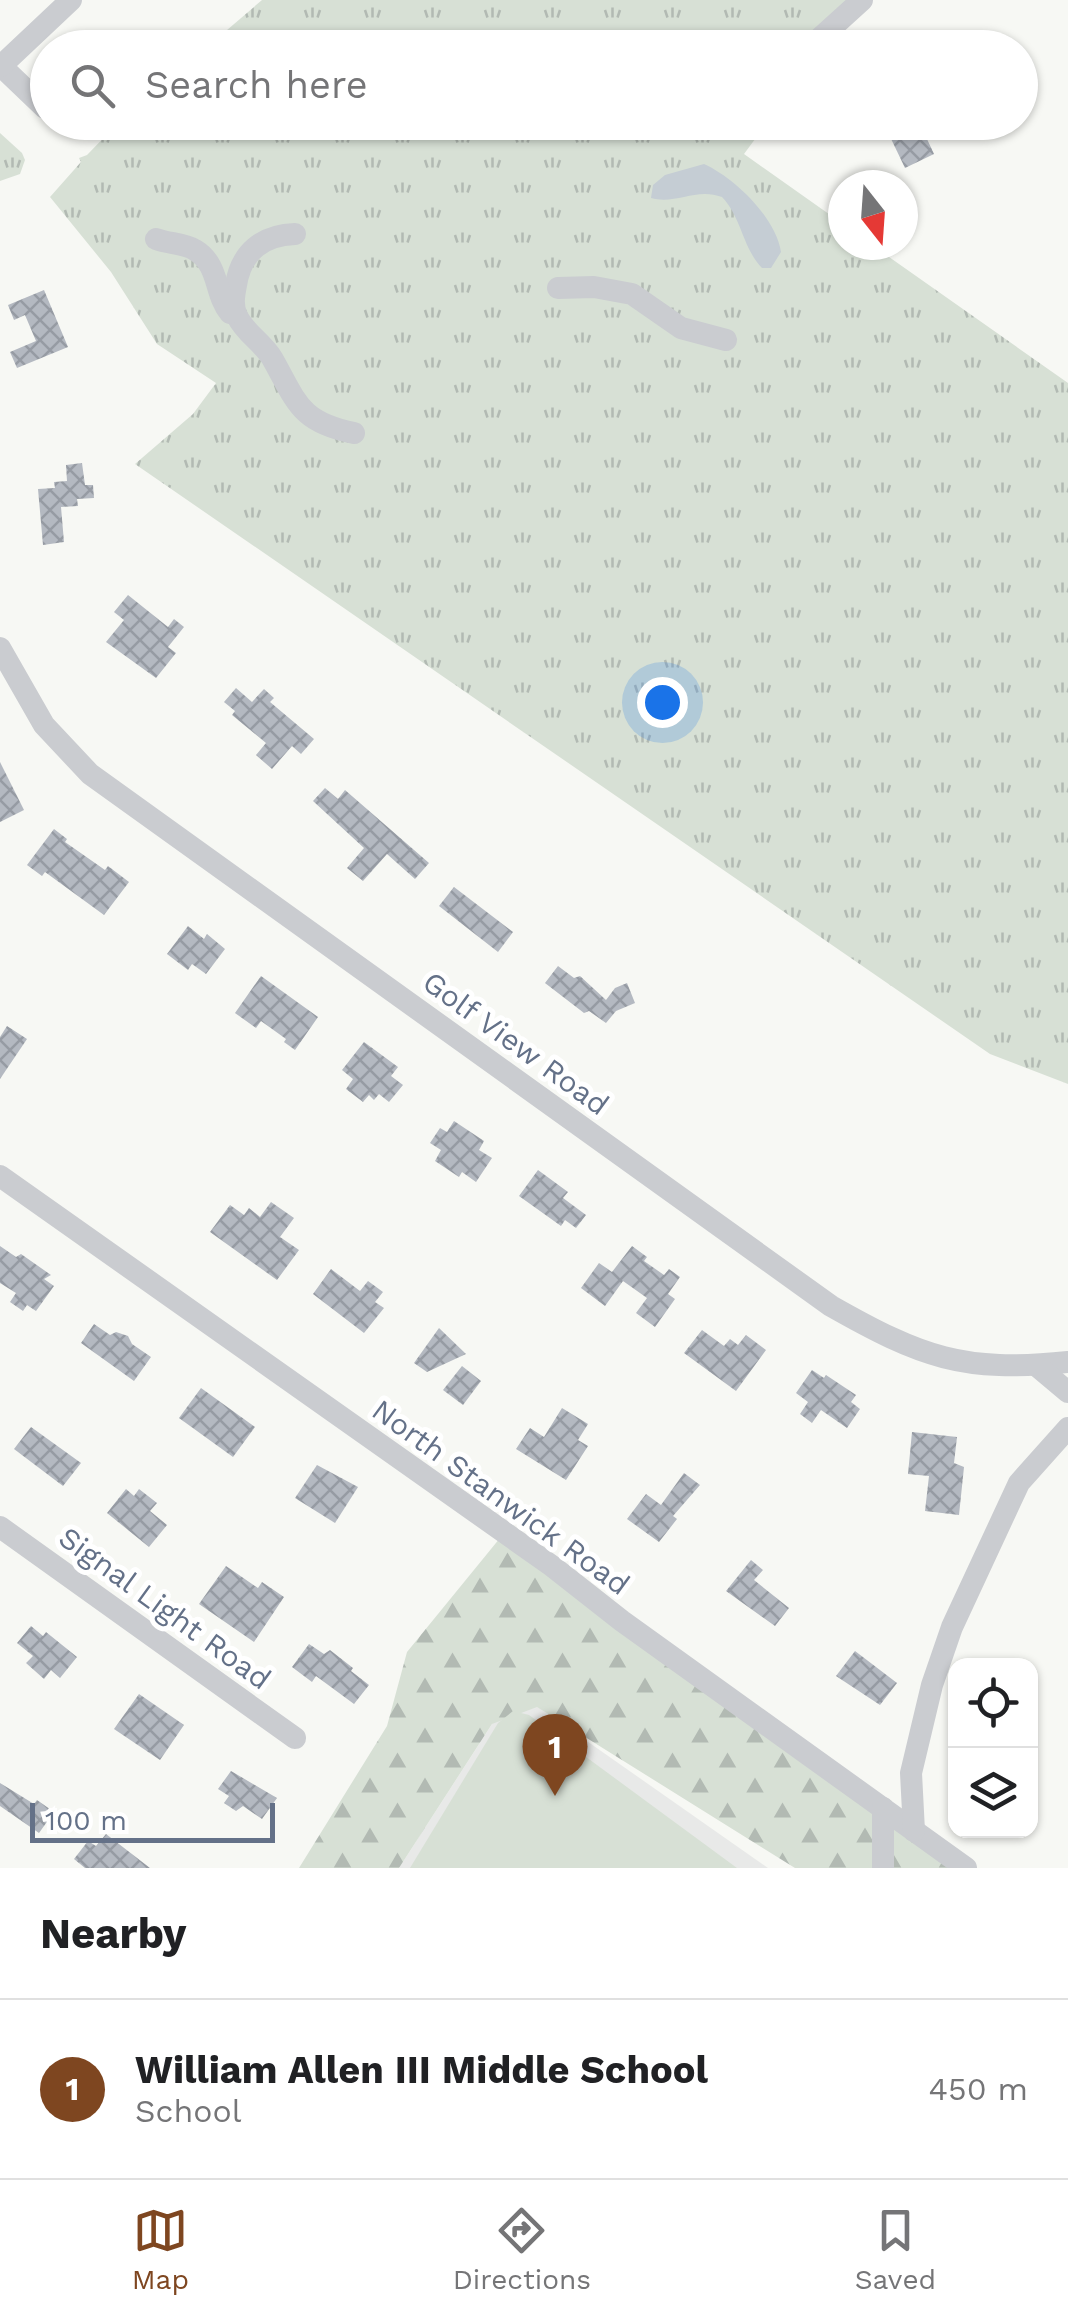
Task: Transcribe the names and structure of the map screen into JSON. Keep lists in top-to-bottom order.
{
  "streets": {
    "street": ["Golf View Road", "North Stanwick Road", "Signal Light Road"]
  },
  "scale_bar": "100 m",
  "north": "bottom",
  "page": {
    "search": "Search here",
    "pins": "1",
    "scale": "100 m",
    "heading": "Nearby",
    "list": [
      {
        "mark": "1",
        "name": "William Allen III Middle School",
        "note": "School",
        "value": "450 m"
      }
    ],
    "nav": ["Map", "Directions", "Saved"]
  }
}
